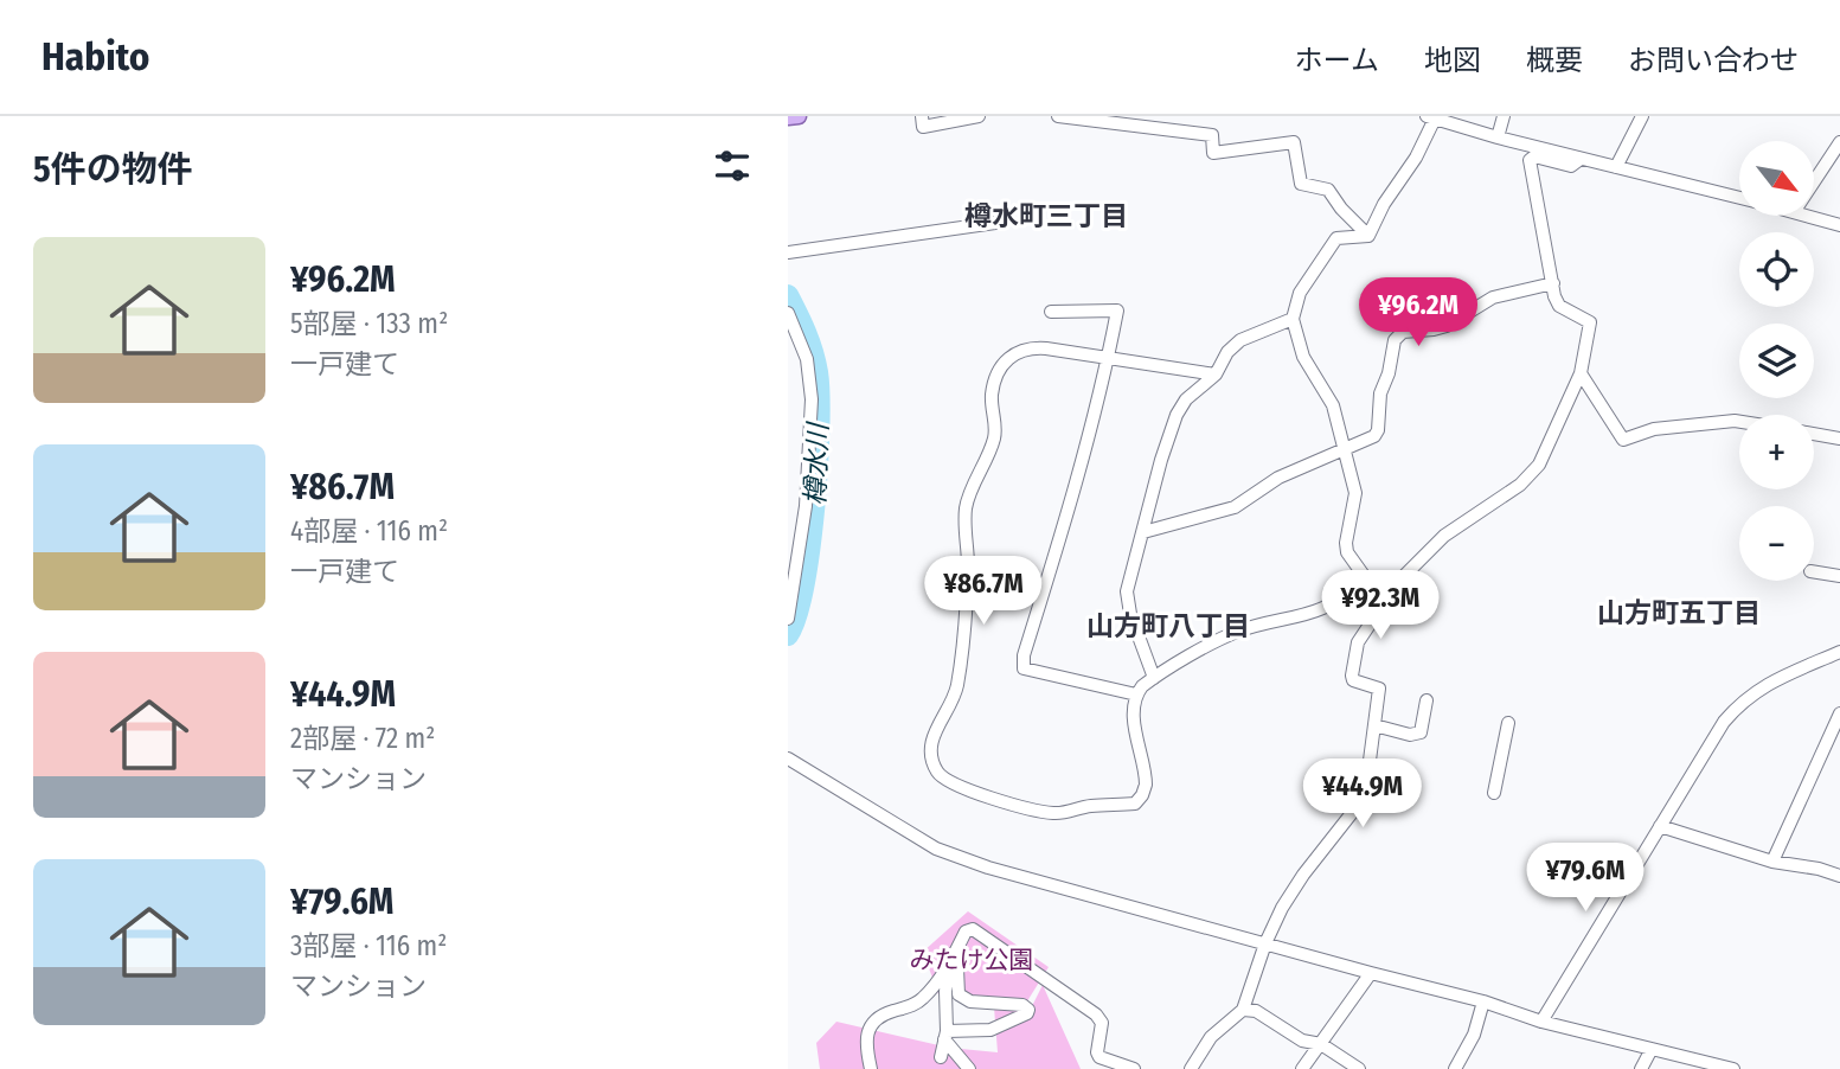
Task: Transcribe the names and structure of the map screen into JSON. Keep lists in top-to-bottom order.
{
  "districts": ["樽水町三丁目", "山方町五丁目", "山方町八丁目"],
  "water": ["樽水川"],
  "parks": ["みたけ公園"],
  "north": "bottom right",
  "page": {
    "header": "Habito",
    "nav": [
      "ホーム",
      "地図",
      "概要",
      "お問い合わせ"
    ],
    "heading": "5件の物件",
    "map_buttons": ["+", "−"],
    "list": [
      {
        "name": "¥96.2M",
        "note": "5部屋 · 133 m² · 一戸建て"
      },
      {
        "name": "¥86.7M",
        "note": "4部屋 · 116 m² · 一戸建て"
      },
      {
        "name": "¥44.9M",
        "note": "2部屋 · 72 m² · マンション"
      },
      {
        "name": "¥79.6M",
        "note": "3部屋 · 116 m² · マンション"
      }
    ],
    "price": [
      "¥96.2M",
      "¥86.7M",
      "¥92.3M",
      "¥44.9M",
      "¥79.6M"
    ]
  }
}
